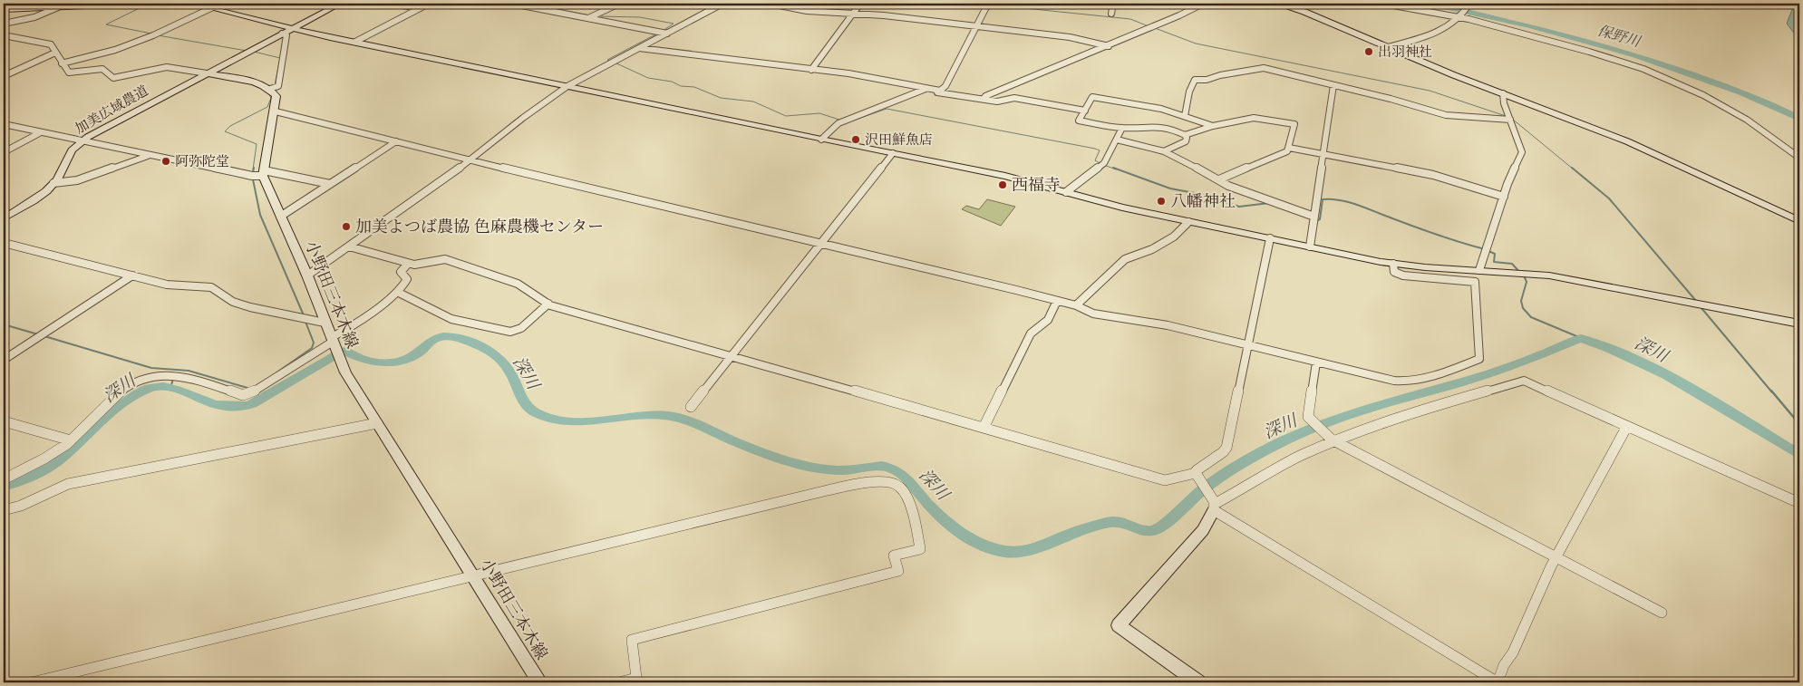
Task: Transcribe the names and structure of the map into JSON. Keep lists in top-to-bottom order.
{
  "streets": {
    "street": ["加美広域農道", "小野田三本木線"]
  },
  "water": ["保野川", "深川"],
  "places": [
    "出羽神社",
    "沢田鮮魚店",
    "阿弥陀堂",
    "西福寺",
    "八幡神社",
    "加美よつば農協 色麻農機センター"
  ]
}
